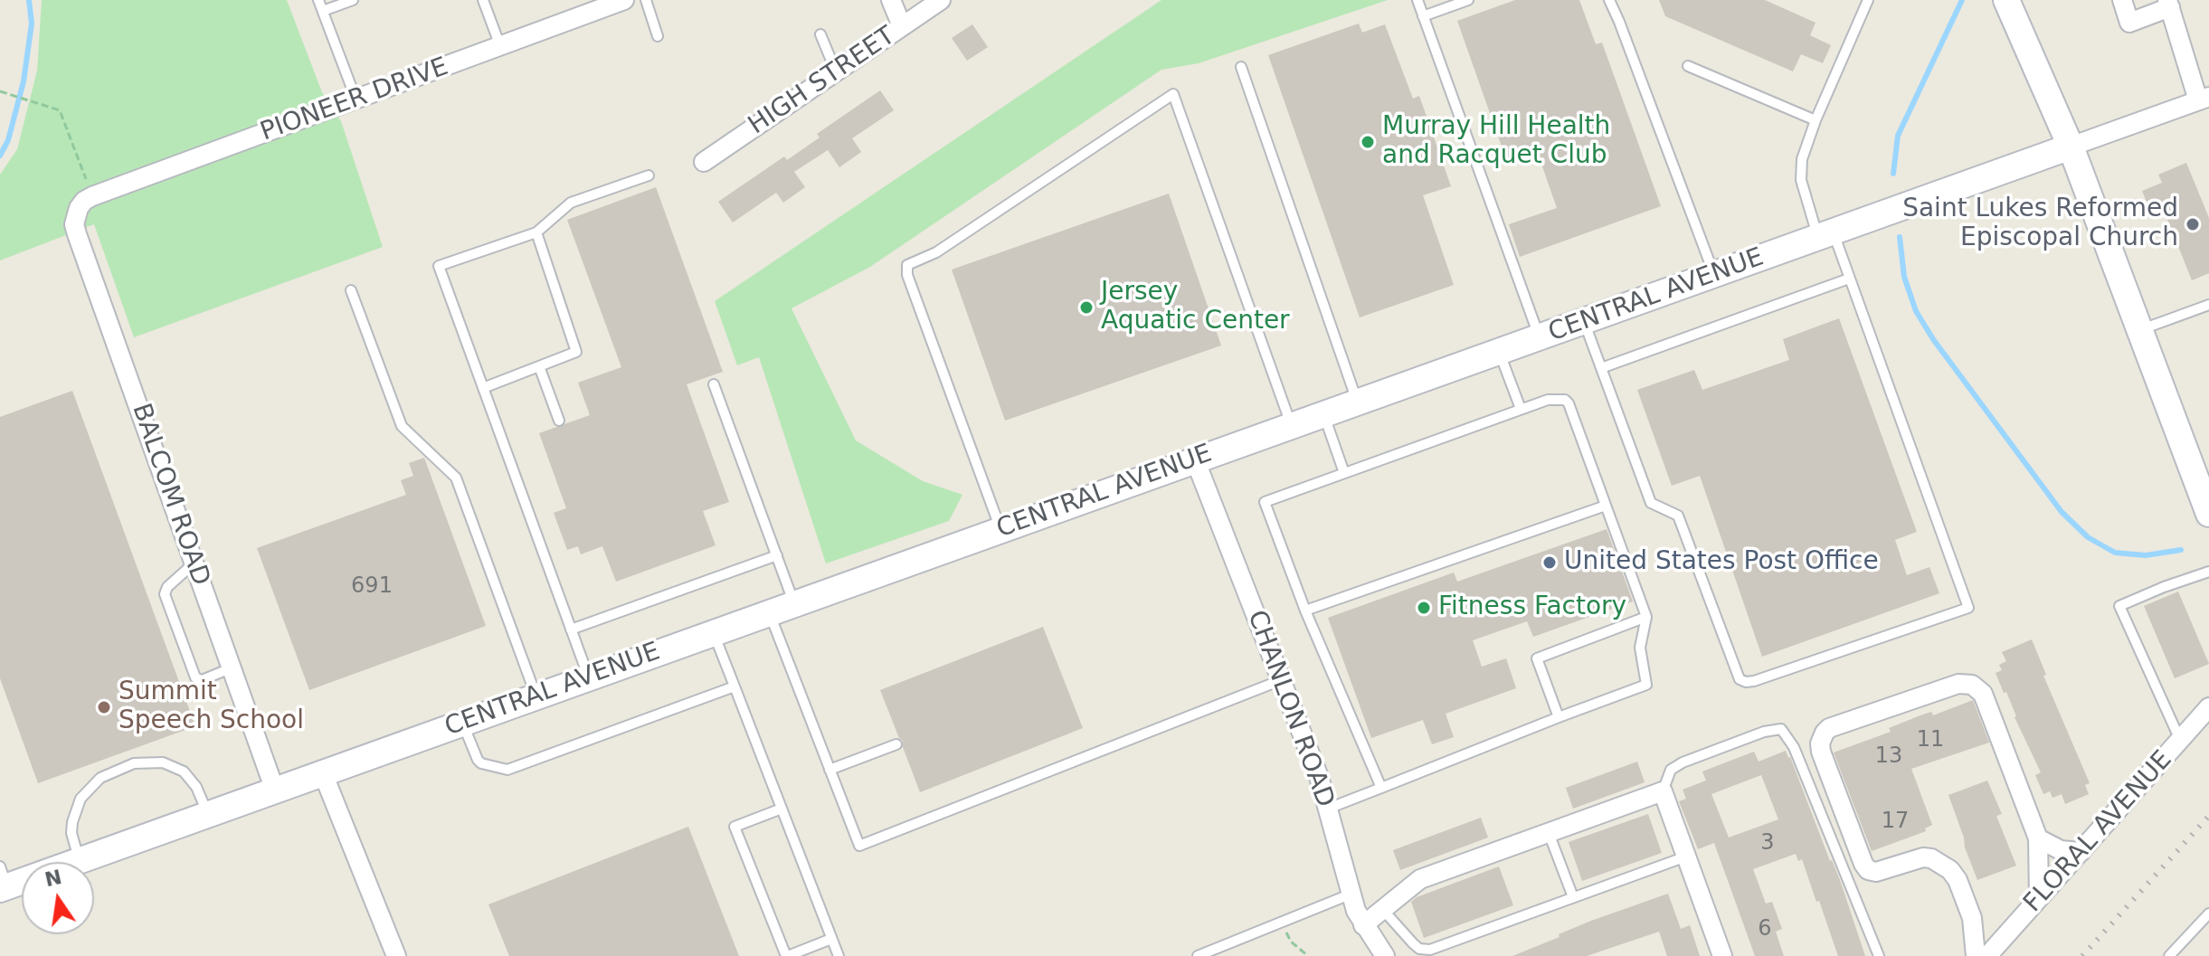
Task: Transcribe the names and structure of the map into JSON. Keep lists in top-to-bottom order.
{
  "streets": {
    "street": [
      "HIGH STREET",
      "PIONEER DRIVE",
      "CENTRAL AVENUE",
      "BALCOM ROAD",
      "CHANLON ROAD",
      "FLORAL AVENUE"
    ]
  },
  "crossings": [
    ["PIONEER DRIVE", "BALCOM ROAD"],
    ["CENTRAL AVENUE", "BALCOM ROAD"],
    ["CENTRAL AVENUE", "CHANLON ROAD"]
  ],
  "places": [
    "Murray Hill Health and Racquet Club",
    "Saint Lukes Reformed Episcopal Church",
    "Jersey Aquatic Center",
    "United States Post Office",
    "Fitness Factory",
    "Summit Speech School"
  ],
  "house_numbers": [
    "691",
    "11",
    "13",
    "17",
    "3",
    "6"
  ],
  "north": "top"
}
